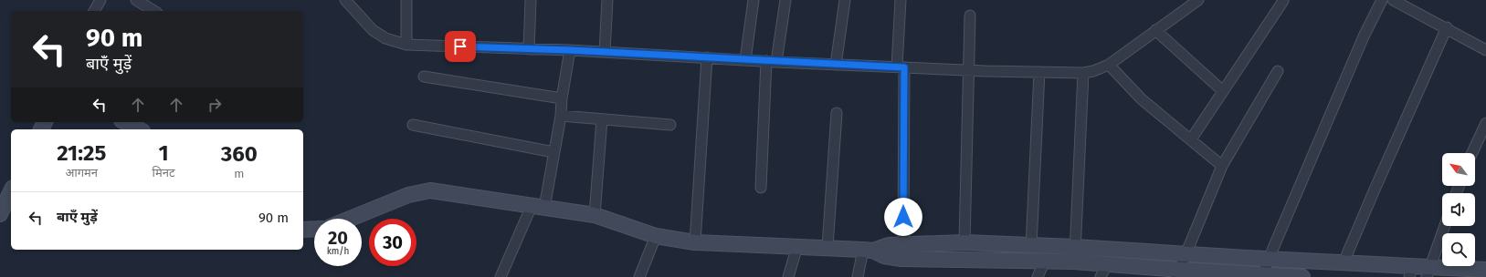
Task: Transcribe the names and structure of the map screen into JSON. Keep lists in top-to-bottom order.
{
  "north": "top left",
  "page": {
    "turn": ["90 m", "बाएँ मुड़ें"],
    "eta": [
      "21:25",
      "आगमन",
      "1",
      "मिनट",
      "360",
      "m"
    ],
    "list": [
      {
        "name": "बाएँ मुड़ें",
        "value": "90 m"
      }
    ],
    "speed": "20 km/h",
    "limit": "30"
  }
}
